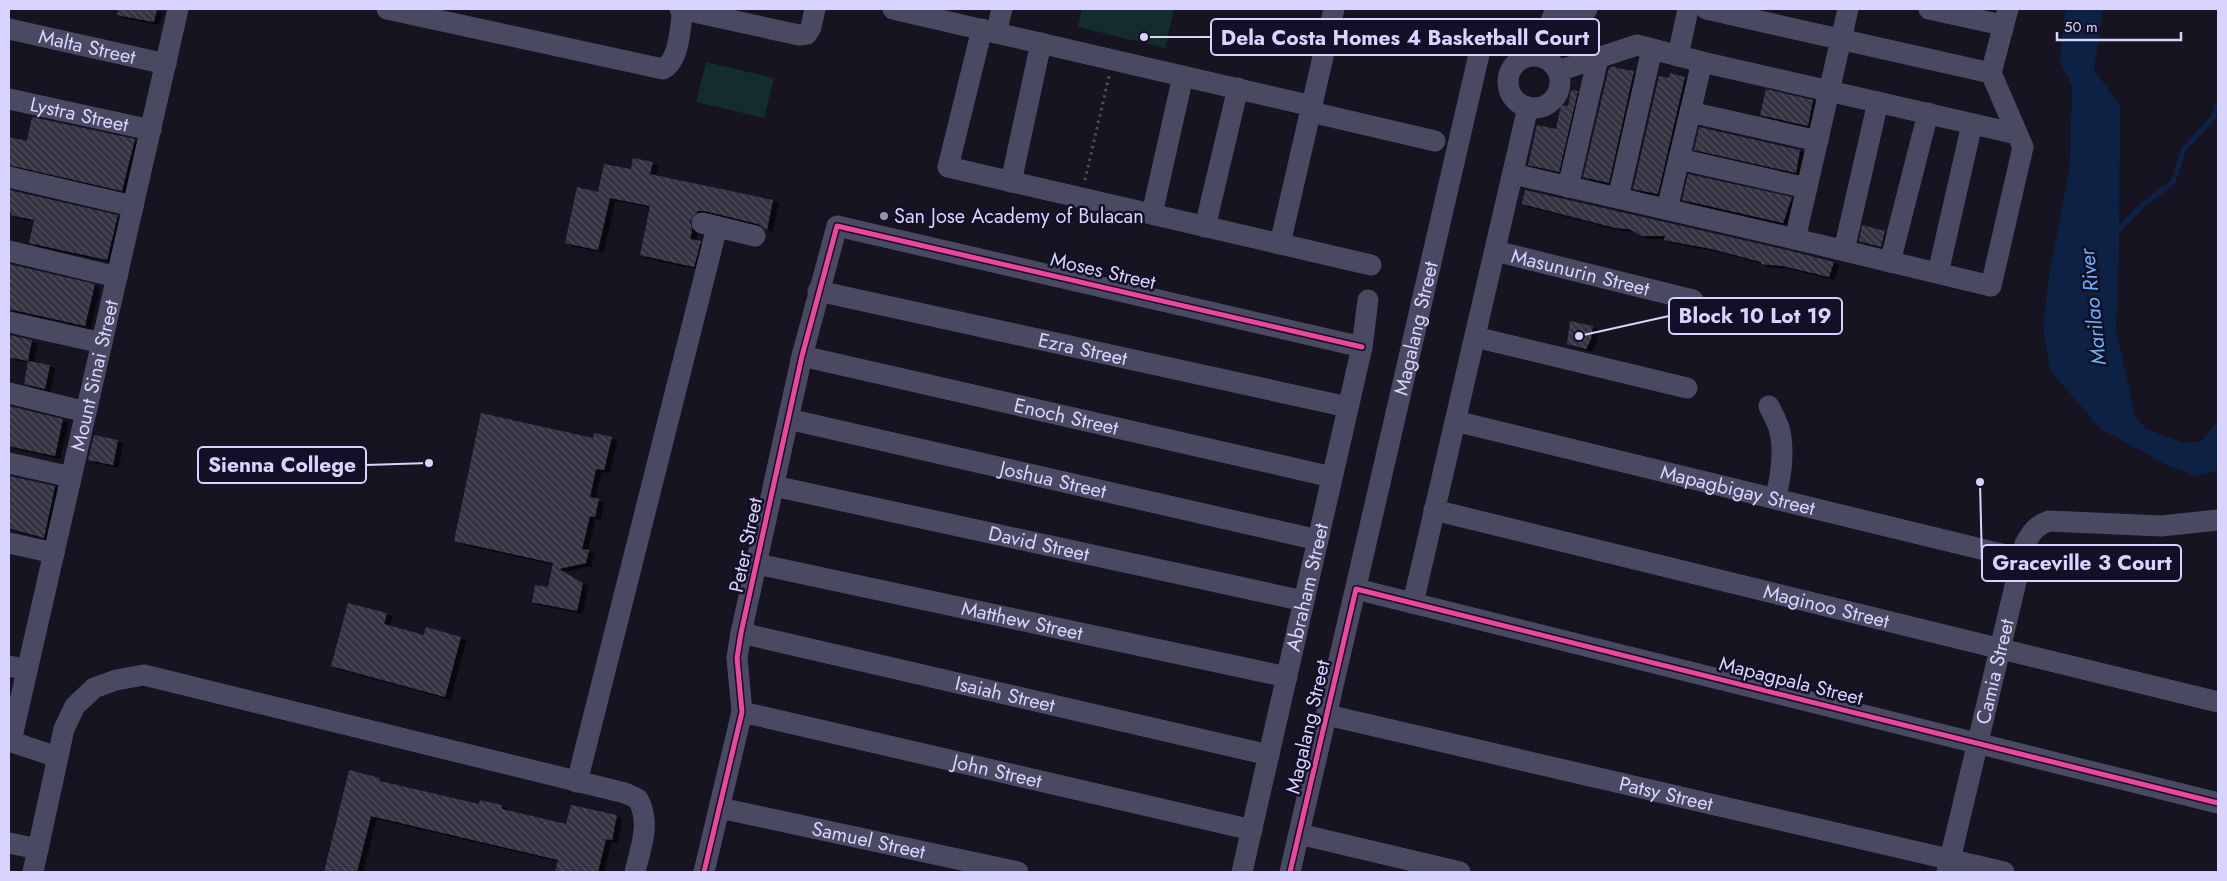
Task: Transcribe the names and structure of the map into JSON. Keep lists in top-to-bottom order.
{
  "streets": {
    "street": [
      "Malta Street",
      "Lystra Street",
      "Moses Street",
      "Masunurin Street",
      "Magalang Street",
      "Ezra Street",
      "Mount Sinai Street",
      "Enoch Street",
      "Joshua Street",
      "Mapagbigay Street",
      "David Street",
      "Peter Street",
      "Abraham Street",
      "Maginoo Street",
      "Matthew Street",
      "Camia Street",
      "Mapagpala Street",
      "Isaiah Street",
      "John Street",
      "Patsy Street",
      "Samuel Street"
    ]
  },
  "crossings": [
    ["Malta Street", "Mount Sinai Street"],
    ["Lystra Street", "Mount Sinai Street"],
    ["Moses Street", "Peter Street"],
    ["Moses Street", "Abraham Street"],
    ["Magalang Street", "Mapagpala Street"],
    ["Magalang Street", "Patsy Street"],
    ["Ezra Street", "Peter Street"],
    ["Ezra Street", "Abraham Street"],
    ["Enoch Street", "Peter Street"],
    ["Enoch Street", "Abraham Street"],
    ["Joshua Street", "Peter Street"],
    ["Joshua Street", "Abraham Street"],
    ["Mapagbigay Street", "Camia Street"],
    ["David Street", "Peter Street"],
    ["David Street", "Abraham Street"],
    ["Peter Street", "Matthew Street"],
    ["Peter Street", "Isaiah Street"],
    ["Peter Street", "John Street"],
    ["Peter Street", "Samuel Street"],
    ["Abraham Street", "Matthew Street"],
    ["Abraham Street", "Isaiah Street"],
    ["Abraham Street", "John Street"],
    ["Maginoo Street", "Camia Street"],
    ["Camia Street", "Mapagpala Street"],
    ["Camia Street", "Patsy Street"]
  ],
  "water": ["Marilao River"],
  "places": [
    "Dela Costa Homes 4 Basketball Court",
    "San Jose Academy of Bulacan",
    "Block 10 Lot 19",
    "Sienna College",
    "Graceville 3 Court"
  ],
  "scale_bar": "50 m"
}
